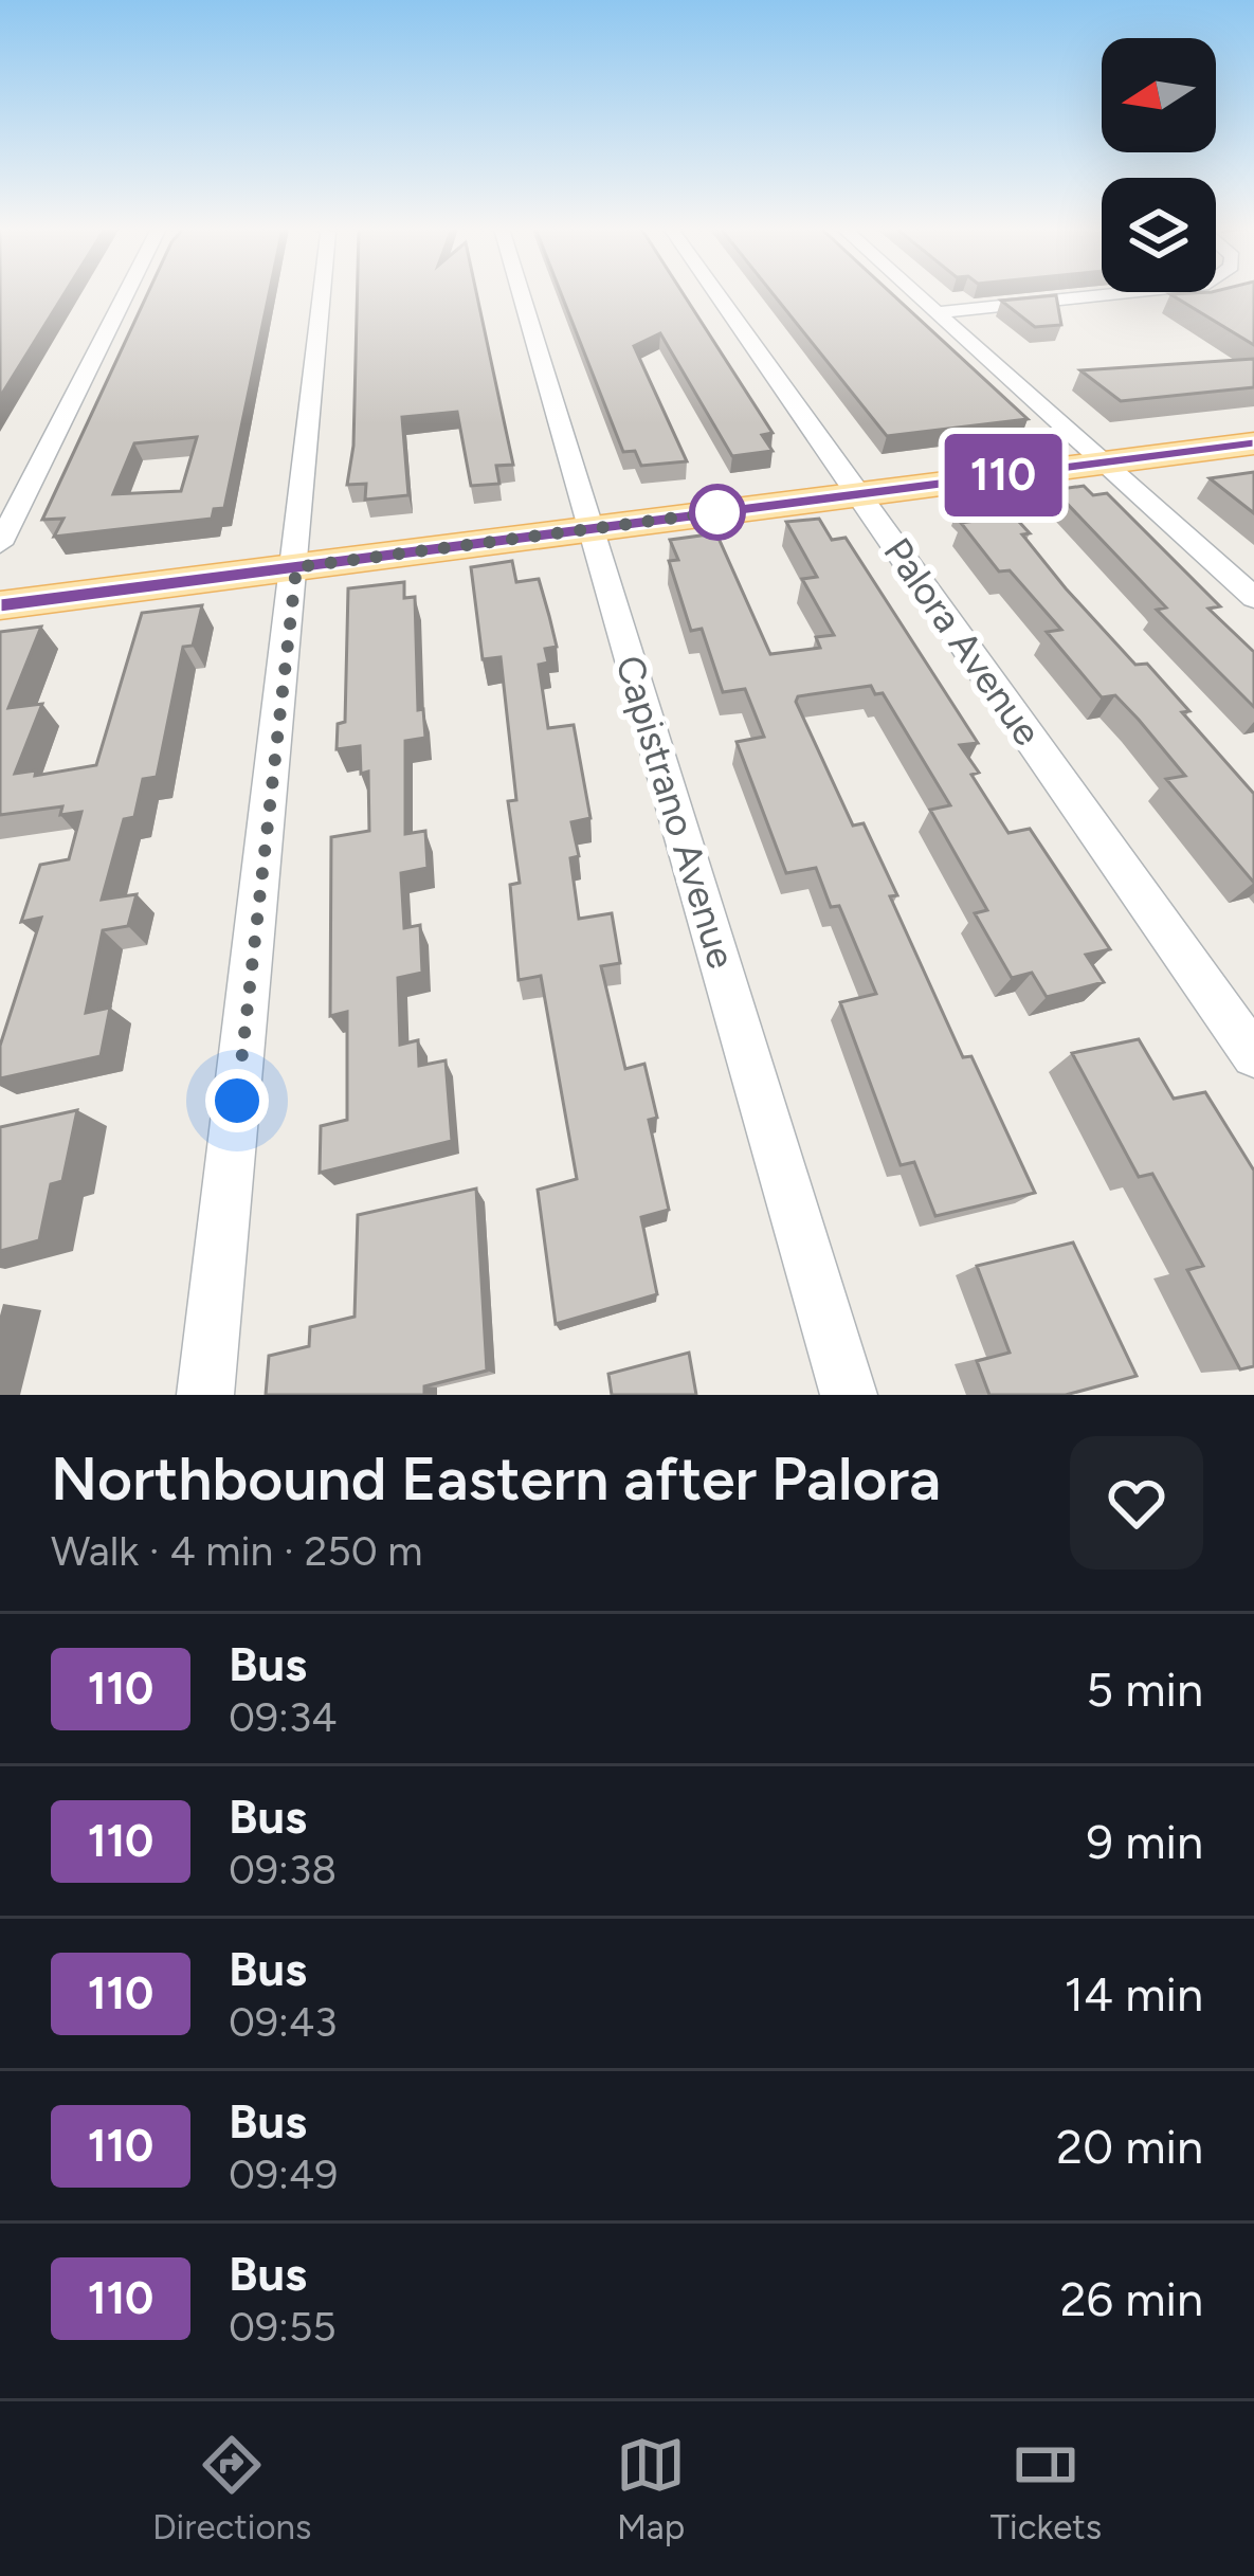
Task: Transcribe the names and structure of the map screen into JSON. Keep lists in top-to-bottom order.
{
  "streets": {
    "street": ["Palora Avenue", "Capistrano Avenue"]
  },
  "lines": ["bus line 110"],
  "north": "left",
  "page": {
    "on_map": "110",
    "heading": ["Northbound Eastern after Palora", "Walk · 4 min · 250 m"],
    "list": [
      {
        "mark": "110",
        "name": "Bus",
        "note": "09:34",
        "value": "5 min"
      },
      {
        "mark": "110",
        "name": "Bus",
        "note": "09:38",
        "value": "9 min"
      },
      {
        "mark": "110",
        "name": "Bus",
        "note": "09:43",
        "value": "14 min"
      },
      {
        "mark": "110",
        "name": "Bus",
        "note": "09:49",
        "value": "20 min"
      },
      {
        "mark": "110",
        "name": "Bus",
        "note": "09:55",
        "value": "26 min"
      }
    ],
    "tabs": ["Directions", "Map", "Tickets"]
  }
}
